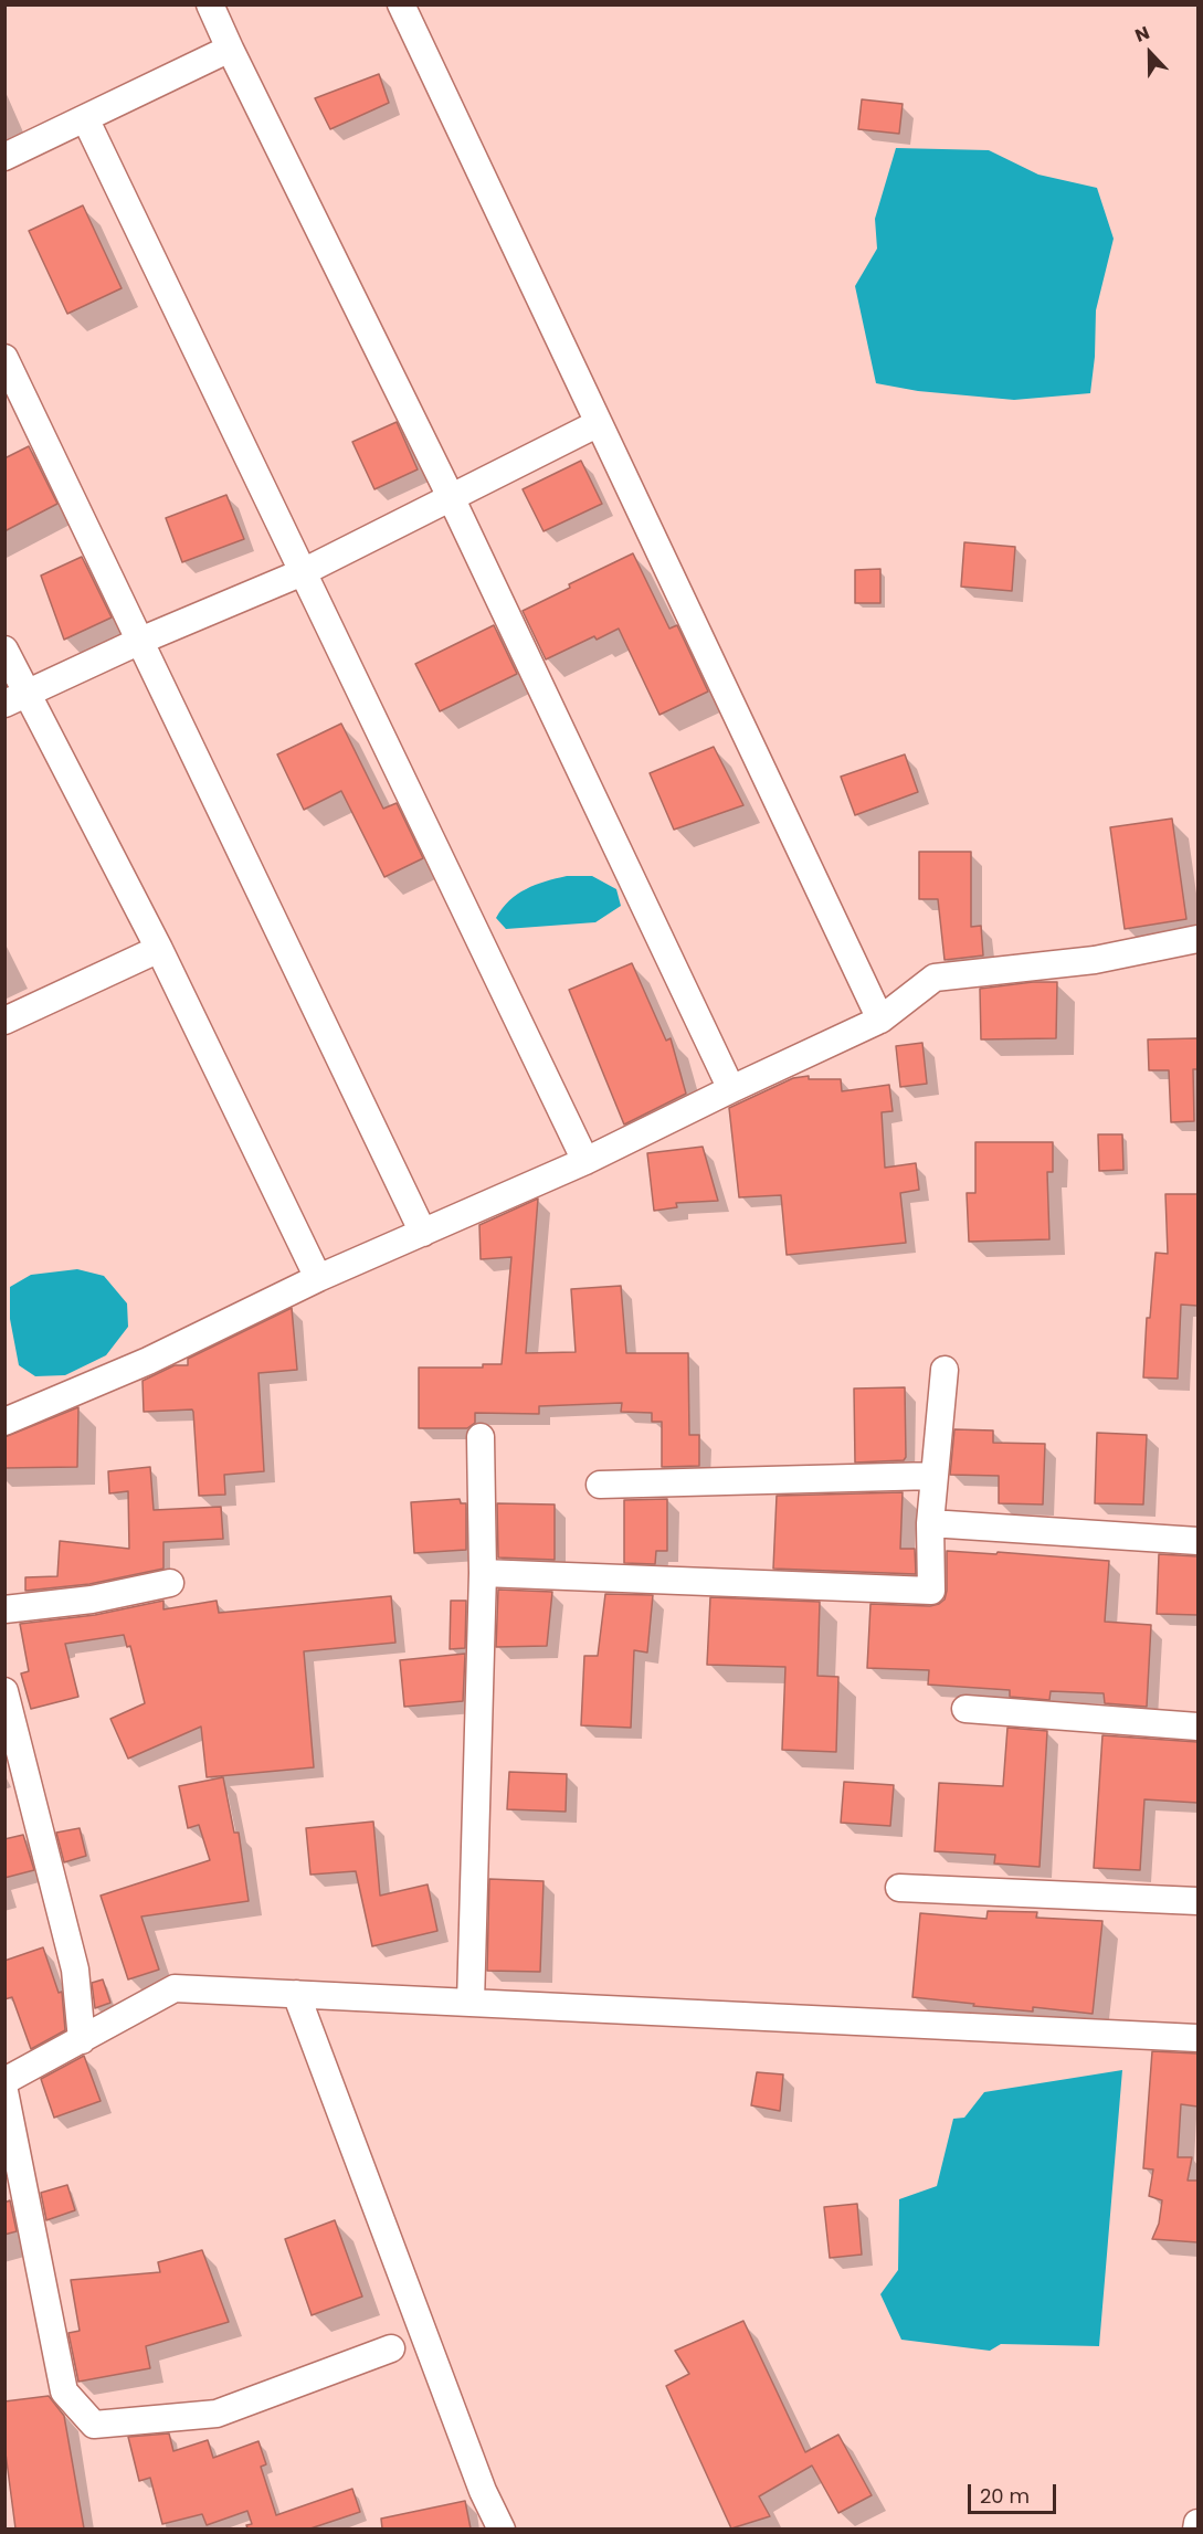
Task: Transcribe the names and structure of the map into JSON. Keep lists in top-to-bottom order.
{
  "scale_bar": "20 m",
  "north": "top"
}
